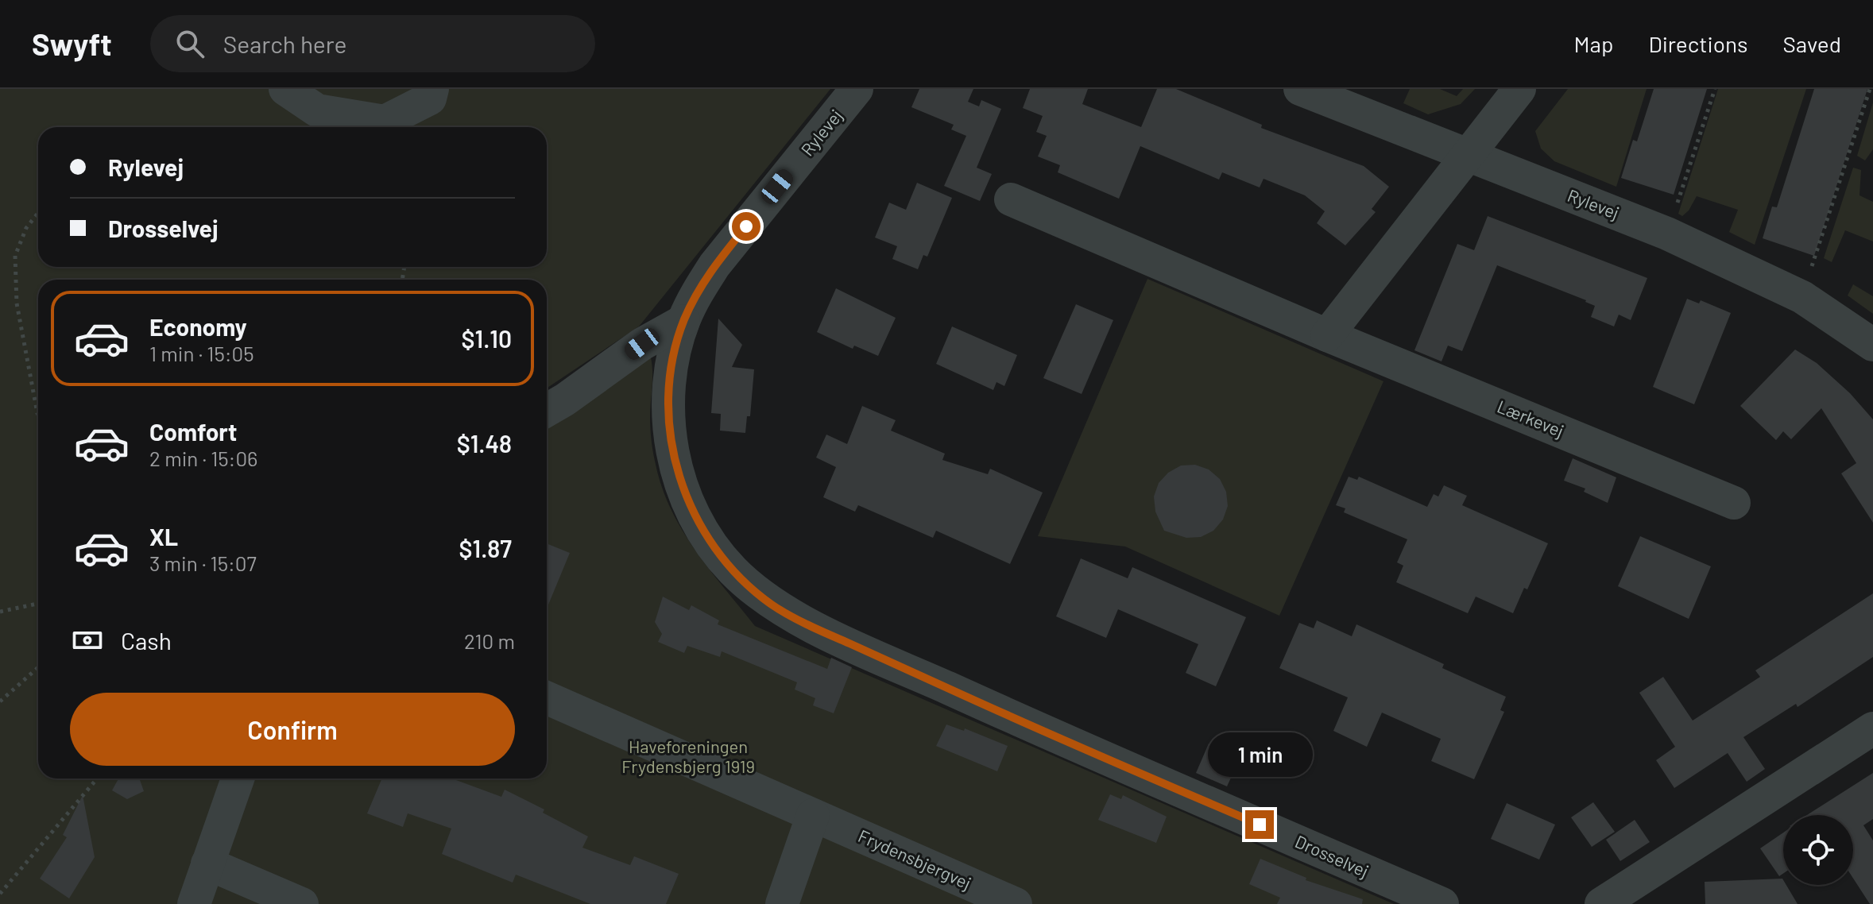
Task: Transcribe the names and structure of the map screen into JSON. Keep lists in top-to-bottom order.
{
  "streets": {
    "street": [
      "Rylevej",
      "Lærkevej",
      "Drosselvej",
      "Frydensbjergvej"
    ]
  },
  "crossings": [
    ["Rylevej", "Drosselvej"]
  ],
  "parks": ["Haveforeningen Frydensbjerg 1919"],
  "page": {
    "header": "Swyft",
    "search": "Search here",
    "nav": ["Map", "Directions", "Saved"],
    "banner": ["Rylevej", "Drosselvej"],
    "list": [
      {
        "name": "Economy",
        "note": "1 min · 15:05",
        "value": "$1.10"
      },
      {
        "name": "Comfort",
        "note": "2 min · 15:06",
        "value": "$1.48"
      },
      {
        "name": "XL",
        "note": "3 min · 15:07",
        "value": "$1.87"
      }
    ],
    "pay": ["Cash", "210 m"],
    "buttons": "Confirm",
    "bubble": "1 min"
  }
}
